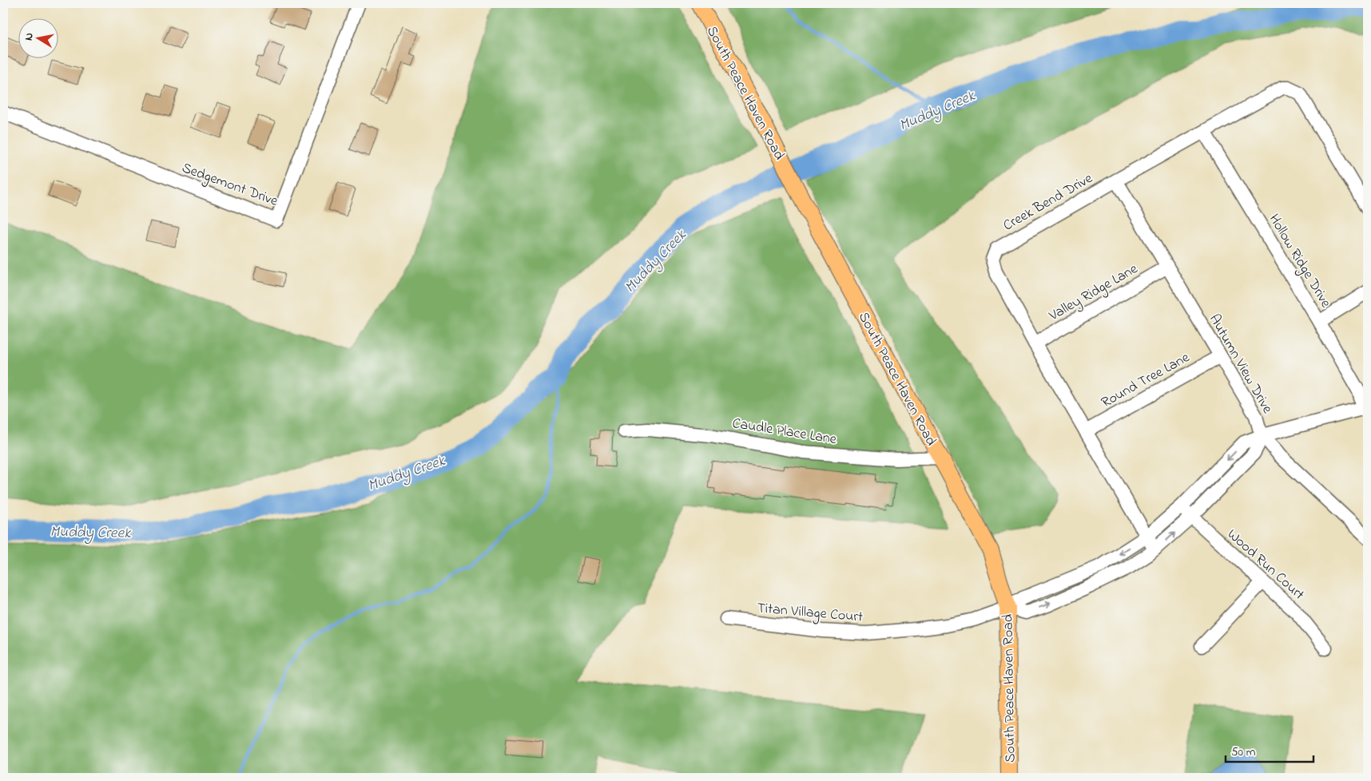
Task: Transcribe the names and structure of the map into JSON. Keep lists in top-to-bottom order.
{
  "streets": {
    "main road": ["South Peace Haven Road"],
    "street": [
      "Sedgemont Drive",
      "Creek Bend Drive",
      "Hollow Ridge Drive",
      "Valley Ridge Lane",
      "Autumn View Drive",
      "Round Tree Lane",
      "Caudle Place Lane",
      "Wood Run Court",
      "Titan Village Court"
    ]
  },
  "crossings": [
    ["South Peace Haven Road", "Caudle Place Lane"],
    ["South Peace Haven Road", "Titan Village Court"],
    ["Creek Bend Drive", "Hollow Ridge Drive"],
    ["Creek Bend Drive", "Valley Ridge Lane"],
    ["Creek Bend Drive", "Autumn View Drive"],
    ["Creek Bend Drive", "Round Tree Lane"],
    ["Creek Bend Drive", "Titan Village Court"],
    ["Hollow Ridge Drive", "Titan Village Court"],
    ["Valley Ridge Lane", "Autumn View Drive"],
    ["Autumn View Drive", "Round Tree Lane"],
    ["Autumn View Drive", "Titan Village Court"],
    ["Wood Run Court", "Titan Village Court"]
  ],
  "water": ["Muddy Creek"],
  "scale_bar": "50 m",
  "north": "left"
}
